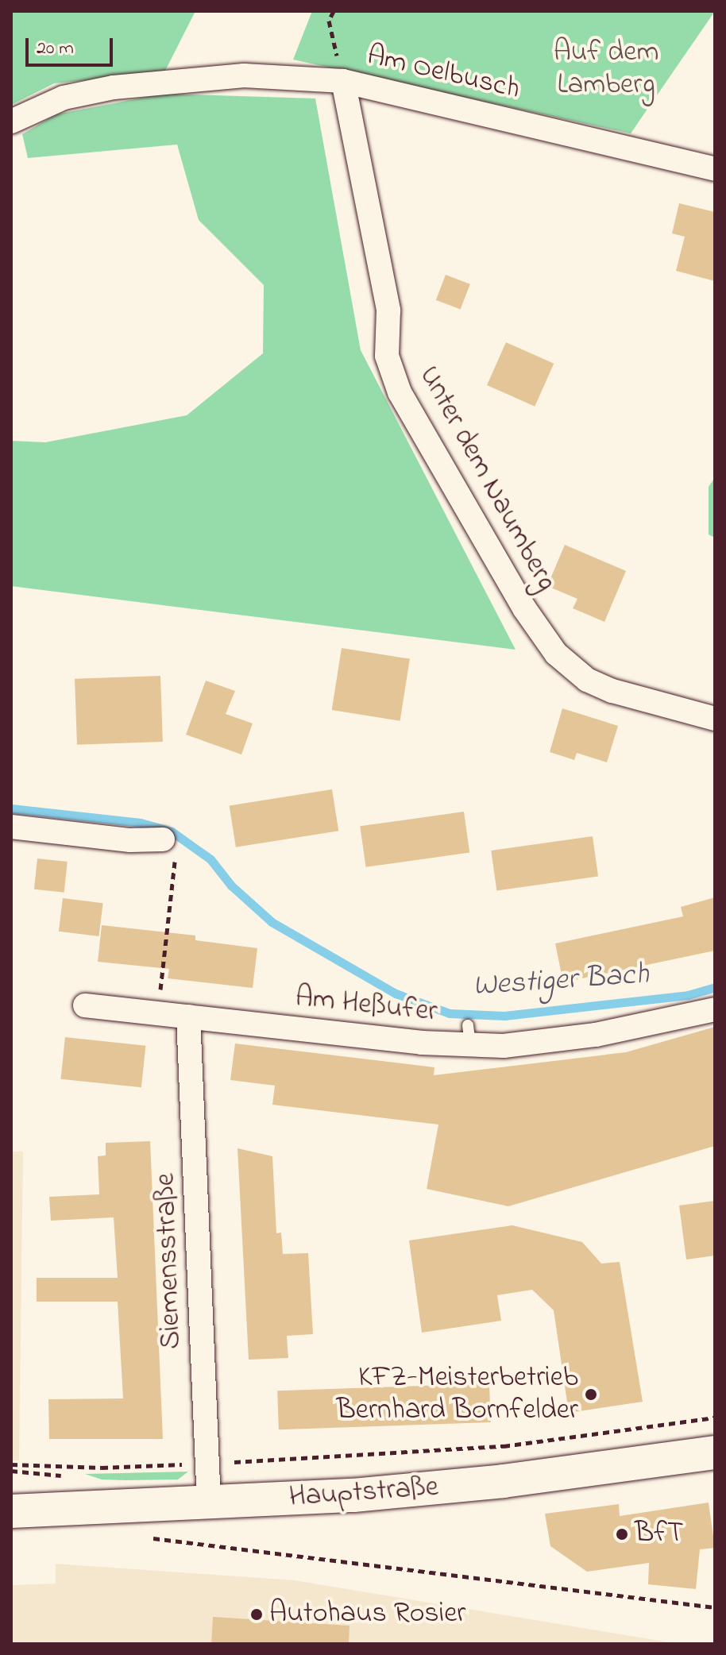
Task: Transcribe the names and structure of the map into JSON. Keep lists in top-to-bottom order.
{
  "streets": {
    "main road": ["Hauptstraße"],
    "street": [
      "Am Oelbusch",
      "Unter dem Naumberg",
      "Am Heßufer",
      "Siemensstraße"
    ]
  },
  "crossings": [
    ["Am Oelbusch", "Unter dem Naumberg"],
    ["Am Heßufer", "Siemensstraße"],
    ["Siemensstraße", "Hauptstraße"]
  ],
  "water": ["Westiger Bach"],
  "parks": ["Auf dem Lamberg"],
  "places": ["KFZ-Meisterbetrieb Bernhard Bornfelder", "BfT", "Autohaus Rosier"],
  "scale_bar": "20 m"
}
